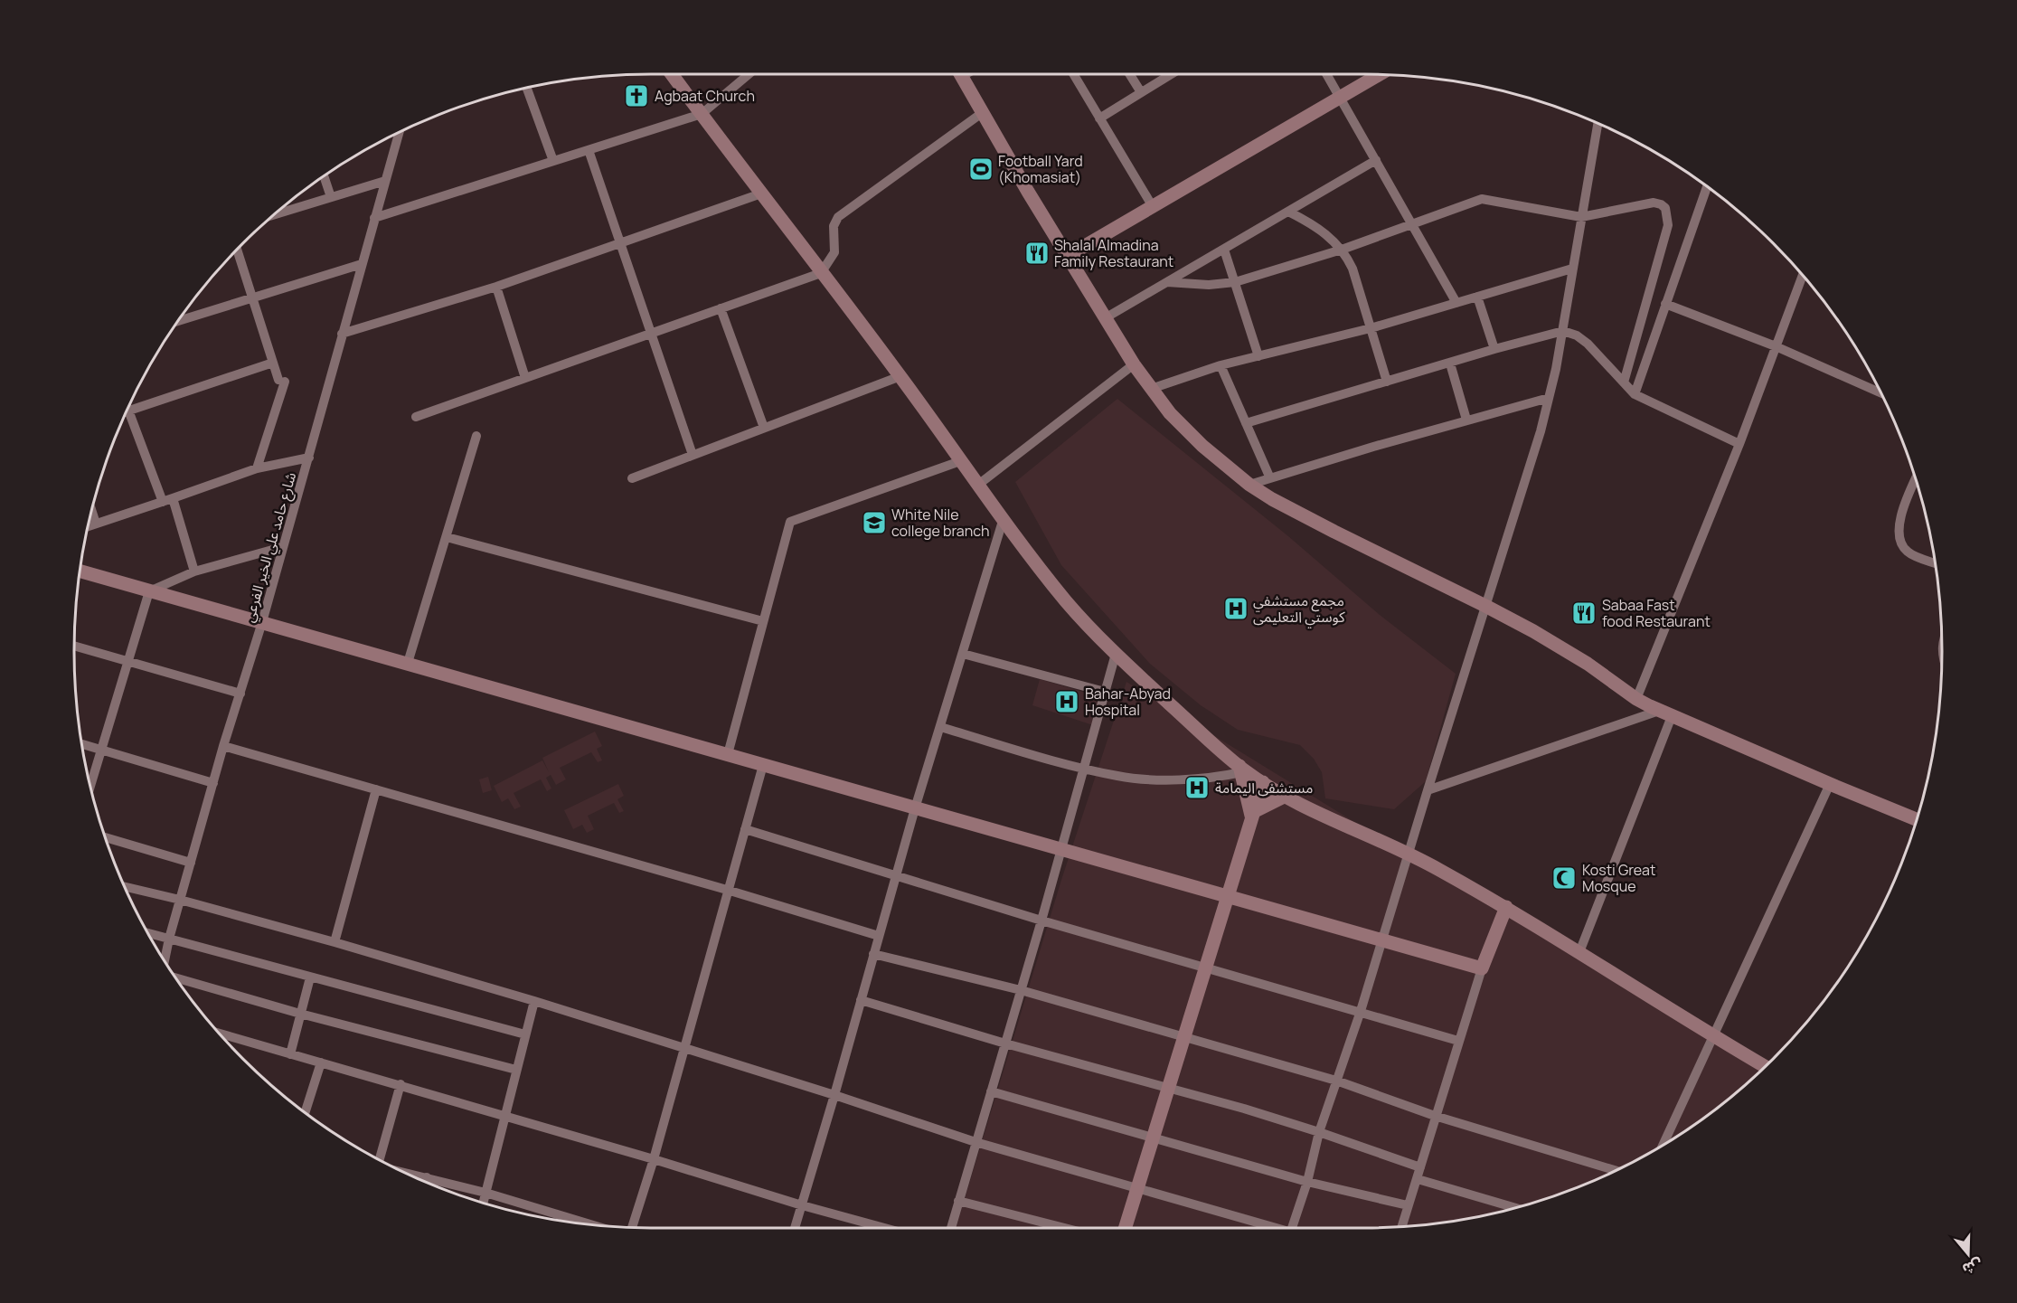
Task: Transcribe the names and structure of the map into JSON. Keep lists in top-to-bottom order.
{
  "streets": {
    "street": ["شارع حامد علي الخير الفرعي"]
  },
  "places": {
    "church": ["Agbaat Church"],
    "sports": ["Football Yard (Khomasiat)"],
    "restaurant": ["Shalal Almadina Family Restaurant", "Sabaa Fast food Restaurant"],
    "school or university": ["White Nile college branch"],
    "hospital": ["مجمع مستشفي كوستي التعليمى", "Bahar-Abyad Hospital", "مستشفى اليمامة"],
    "mosque": ["Kosti Great Mosque"]
  },
  "north": "bottom"
}
